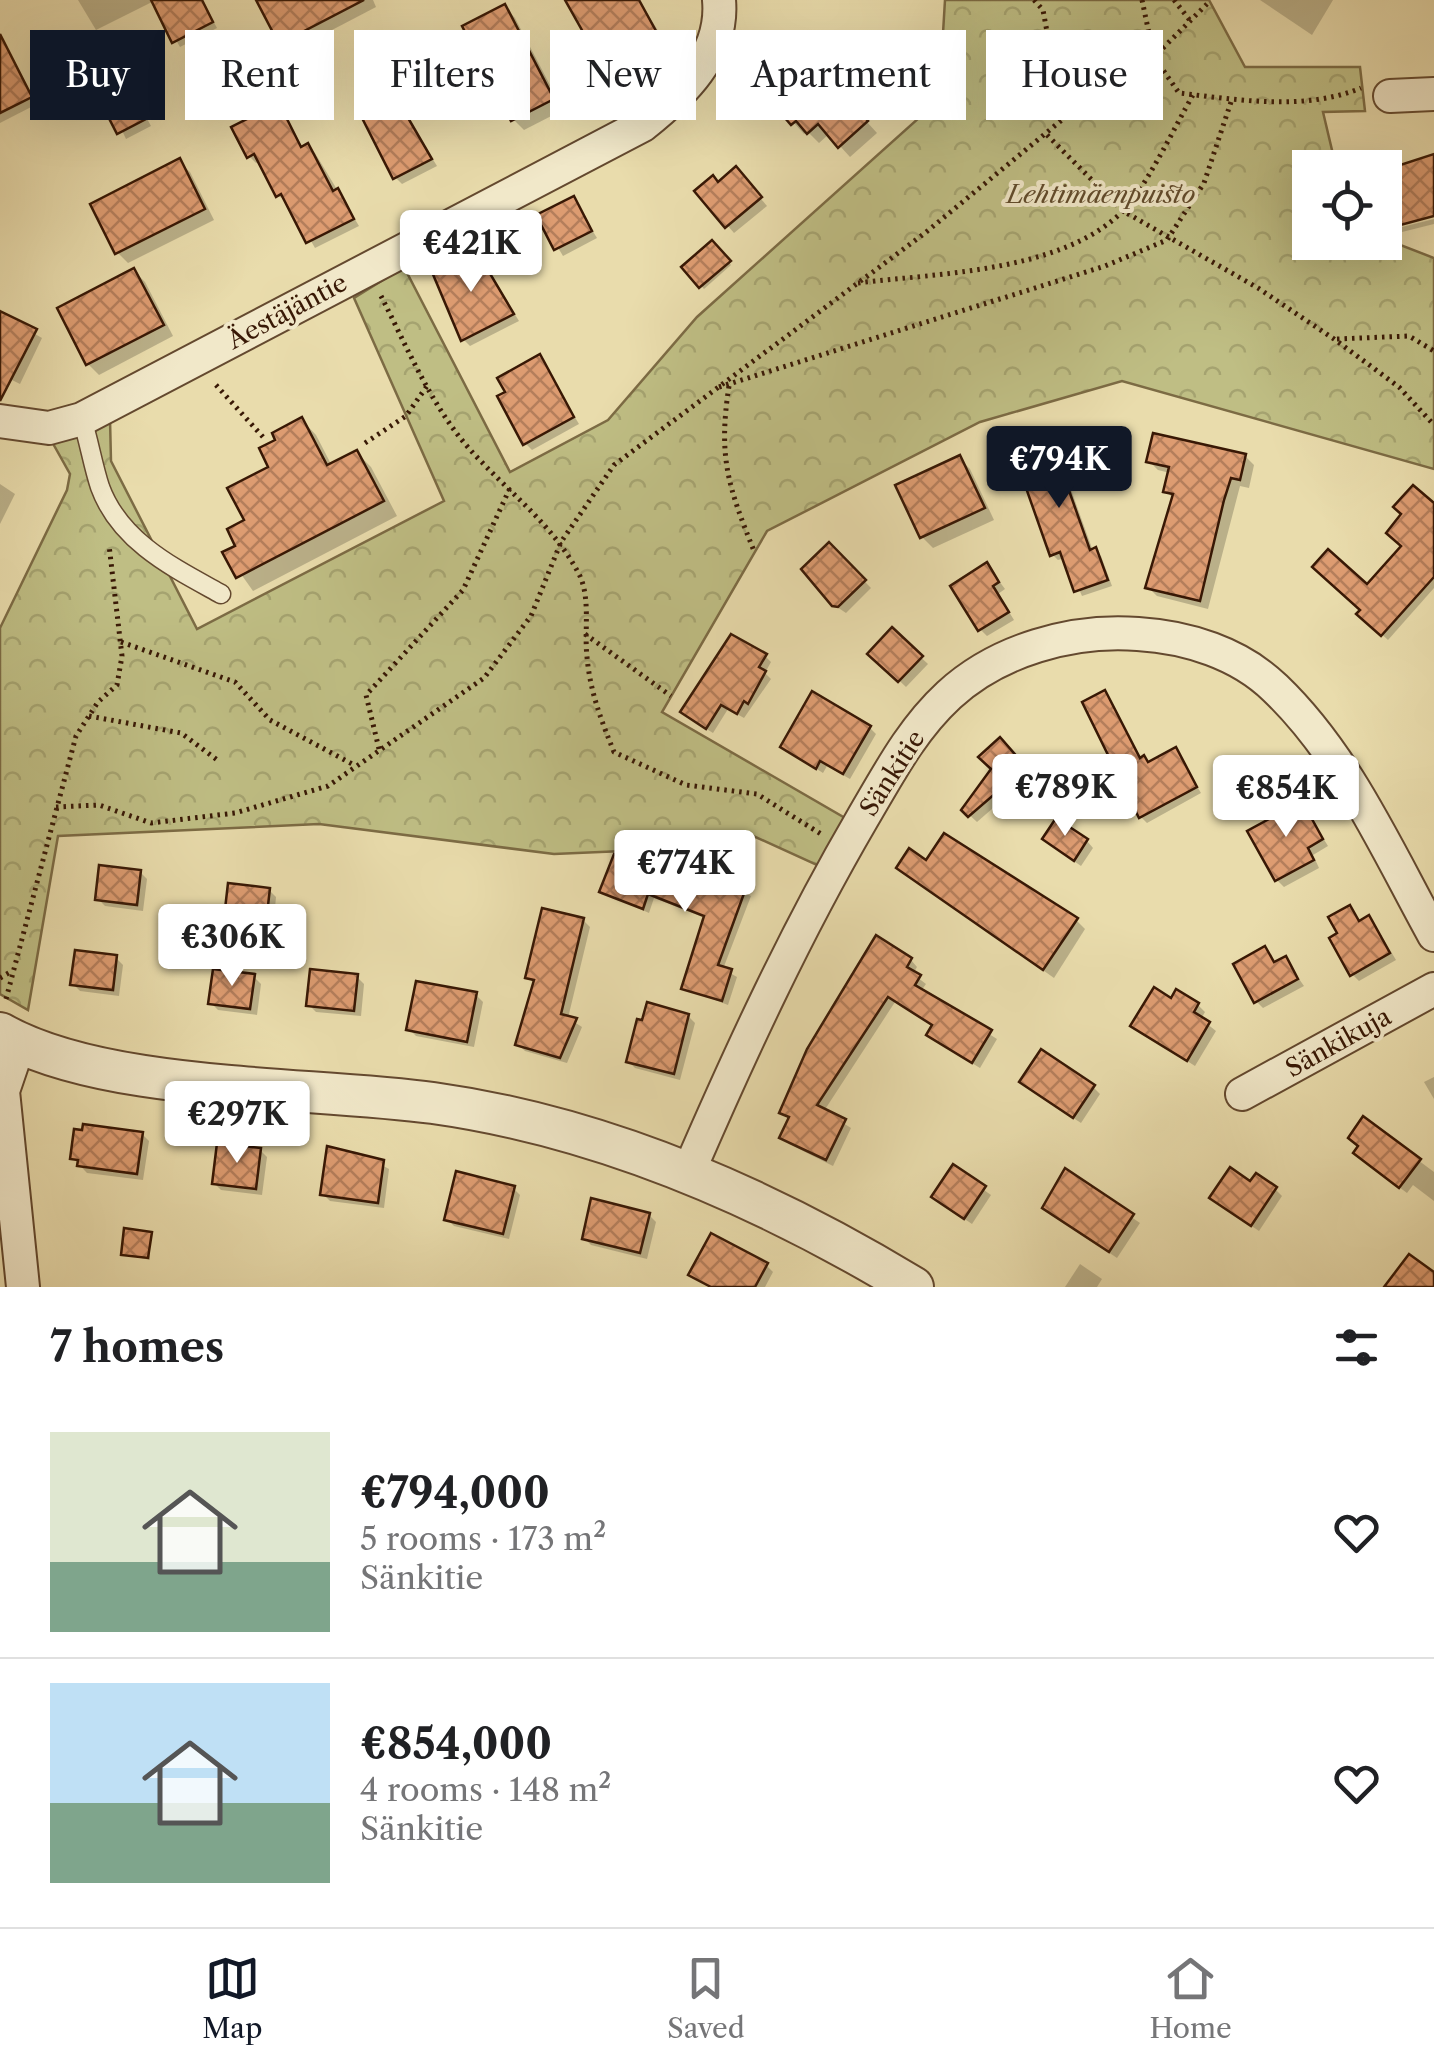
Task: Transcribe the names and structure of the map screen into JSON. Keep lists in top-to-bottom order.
{
  "streets": {
    "street": ["Äestäjäntie", "Sänkitie", "Sänkikuja"]
  },
  "parks": ["Lehtimäenpuisto"],
  "page": {
    "chip": [
      "Buy",
      "Rent",
      "Filters",
      "New",
      "Apartment",
      "House"
    ],
    "price": [
      "€421K",
      "€794K",
      "€789K",
      "€854K",
      "€774K",
      "€306K",
      "€297K"
    ],
    "heading": "7 homes",
    "list": [
      {
        "name": "€794,000",
        "note": "5 rooms · 173 m² · Sänkitie"
      },
      {
        "name": "€854,000",
        "note": "4 rooms · 148 m² · Sänkitie"
      }
    ],
    "tabs": ["Map", "Saved", "Home"]
  }
}
